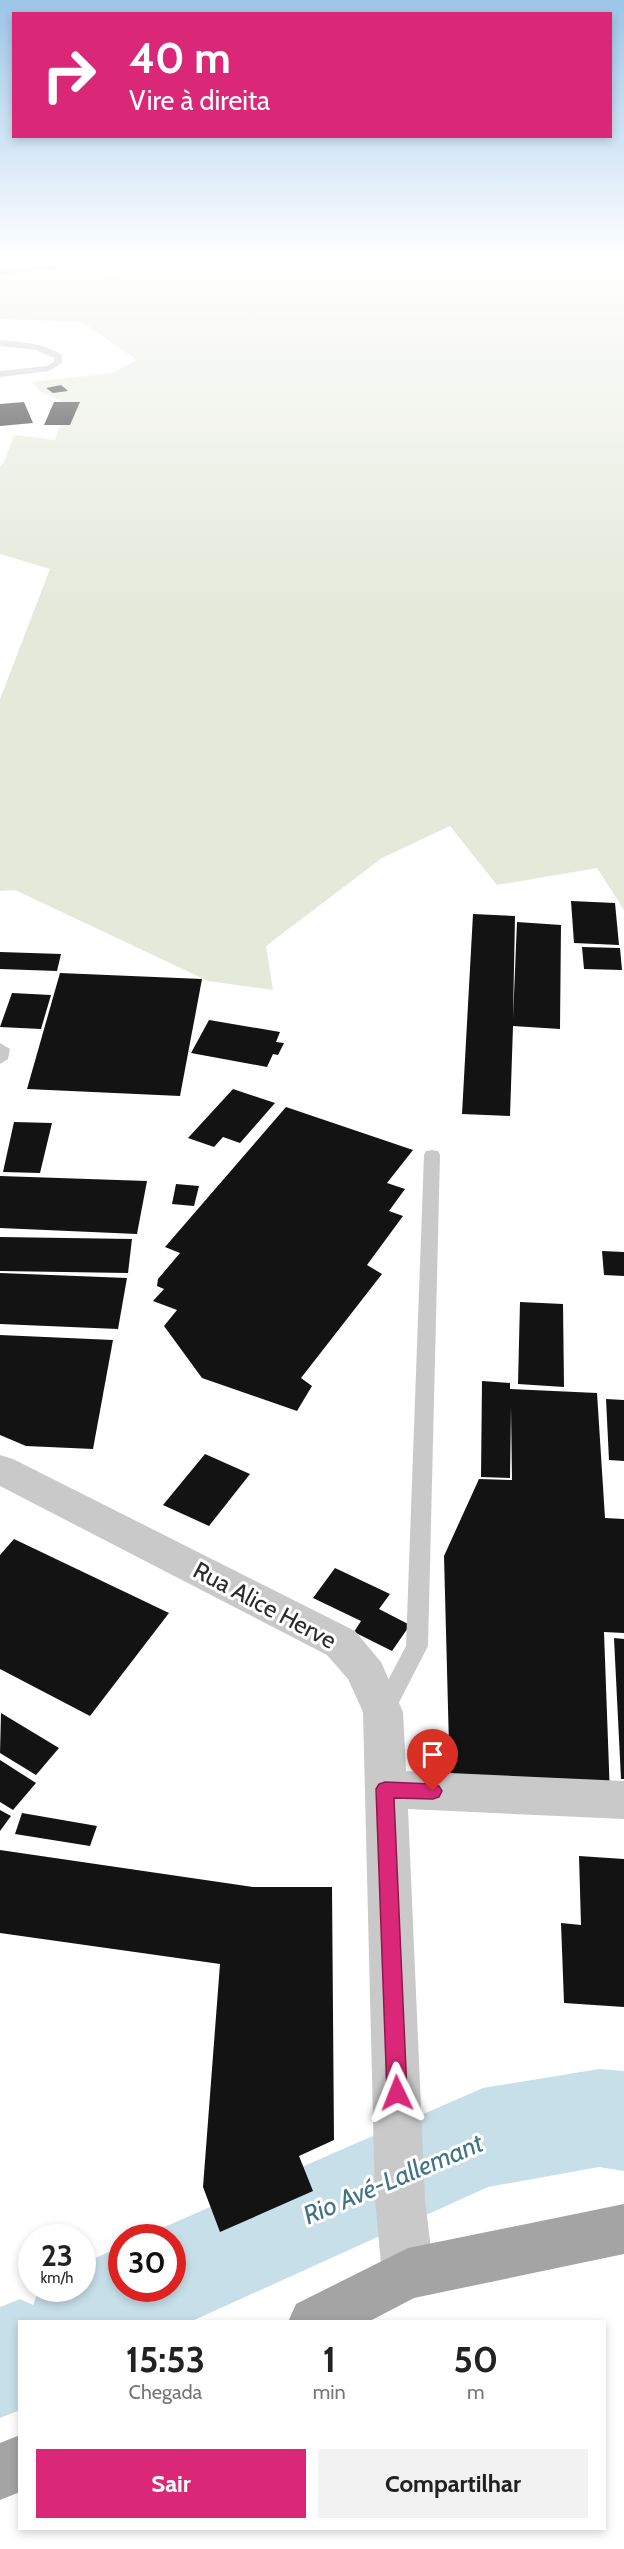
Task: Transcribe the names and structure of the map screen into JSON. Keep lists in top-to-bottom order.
{
  "streets": {
    "street": ["Rua Alice Herve"]
  },
  "water": ["Rio Avé‐Lallemant"],
  "page": {
    "turn": ["40 m", "Vire à direita"],
    "speed": "23 km/h",
    "limit": "30",
    "eta": [
      "15:53",
      "Chegada",
      "1",
      "min",
      "50",
      "m"
    ],
    "buttons": ["Sair", "Compartilhar"]
  }
}
